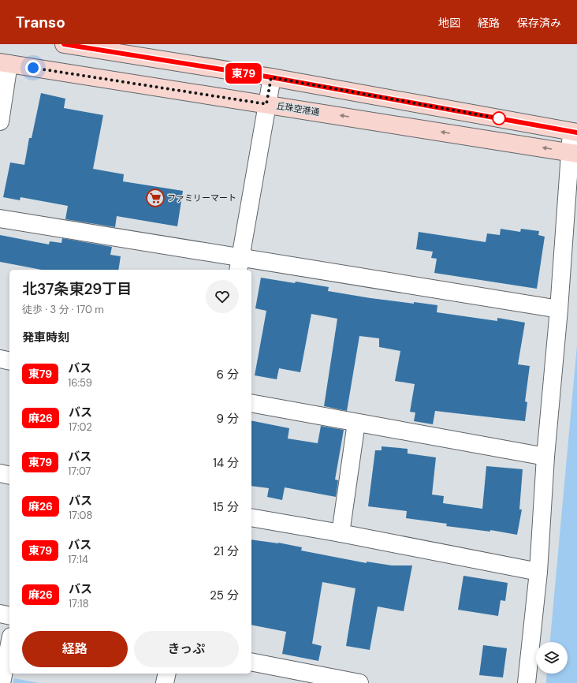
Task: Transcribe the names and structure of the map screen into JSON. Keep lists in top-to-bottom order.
{
  "streets": {
    "main road": ["丘珠空港通"]
  },
  "places": {
    "supermarket": ["ファミリーマート"]
  },
  "lines": ["bus line 東79"],
  "page": {
    "header": "Transo",
    "nav": ["地図", "経路", "保存済み"],
    "on_map": "東79",
    "heading": [
      ["北37条東29丁目", "徒歩 · 3 分 · 170 m"],
      "発車時刻"
    ],
    "list": [
      {
        "mark": "東79",
        "name": "バス",
        "note": "16:59",
        "value": "6 分"
      },
      {
        "mark": "麻26",
        "name": "バス",
        "note": "17:02",
        "value": "9 分"
      },
      {
        "mark": "東79",
        "name": "バス",
        "note": "17:07",
        "value": "14 分"
      },
      {
        "mark": "麻26",
        "name": "バス",
        "note": "17:08",
        "value": "15 分"
      },
      {
        "mark": "東79",
        "name": "バス",
        "note": "17:14",
        "value": "21 分"
      },
      {
        "mark": "麻26",
        "name": "バス",
        "note": "17:18",
        "value": "25 分"
      }
    ],
    "buttons": ["経路", "きっぷ"]
  }
}
